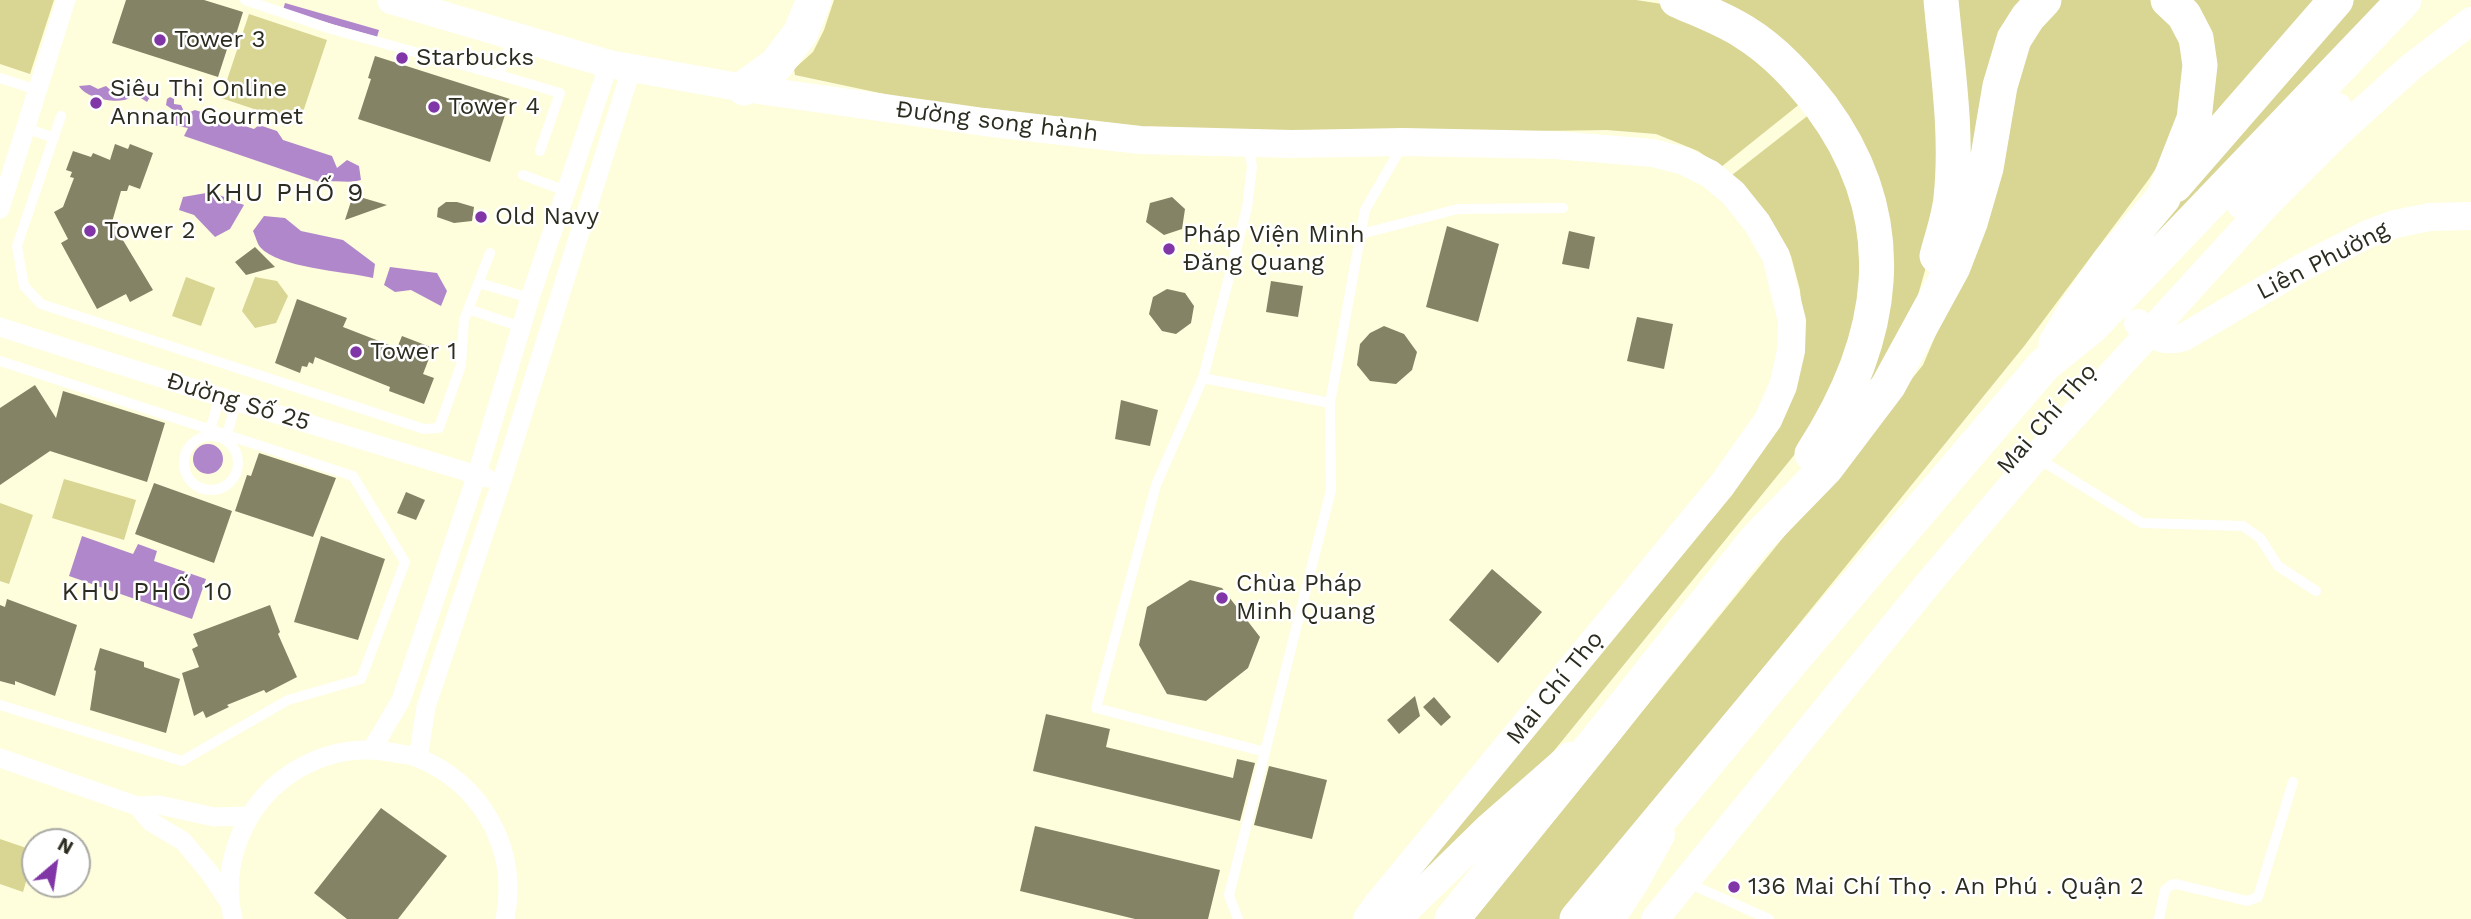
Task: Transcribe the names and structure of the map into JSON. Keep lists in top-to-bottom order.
{
  "streets": {
    "highway": ["Mai Chí Thọ"],
    "main road": ["Đường song hành", "Liên Phường"],
    "street": ["Đường Số 25"]
  },
  "crossings": [
    ["Đường song hành", "Mai Chí Thọ"],
    ["Liên Phường", "Mai Chí Thọ"]
  ],
  "districts": ["KHU PHỐ 9", "KHU PHỐ 10"],
  "places": [
    "Tower 3",
    "Starbucks",
    "Siêu Thị Online Annam Gourmet",
    "Tower 4",
    "Old Navy",
    "Tower 2",
    "Pháp Viện Minh Đăng Quang",
    "Tower 1",
    "Chùa Pháp Minh Quang",
    "136 Mai Chí Thọ . An Phú . Quận 2"
  ],
  "north": "top right"
}
